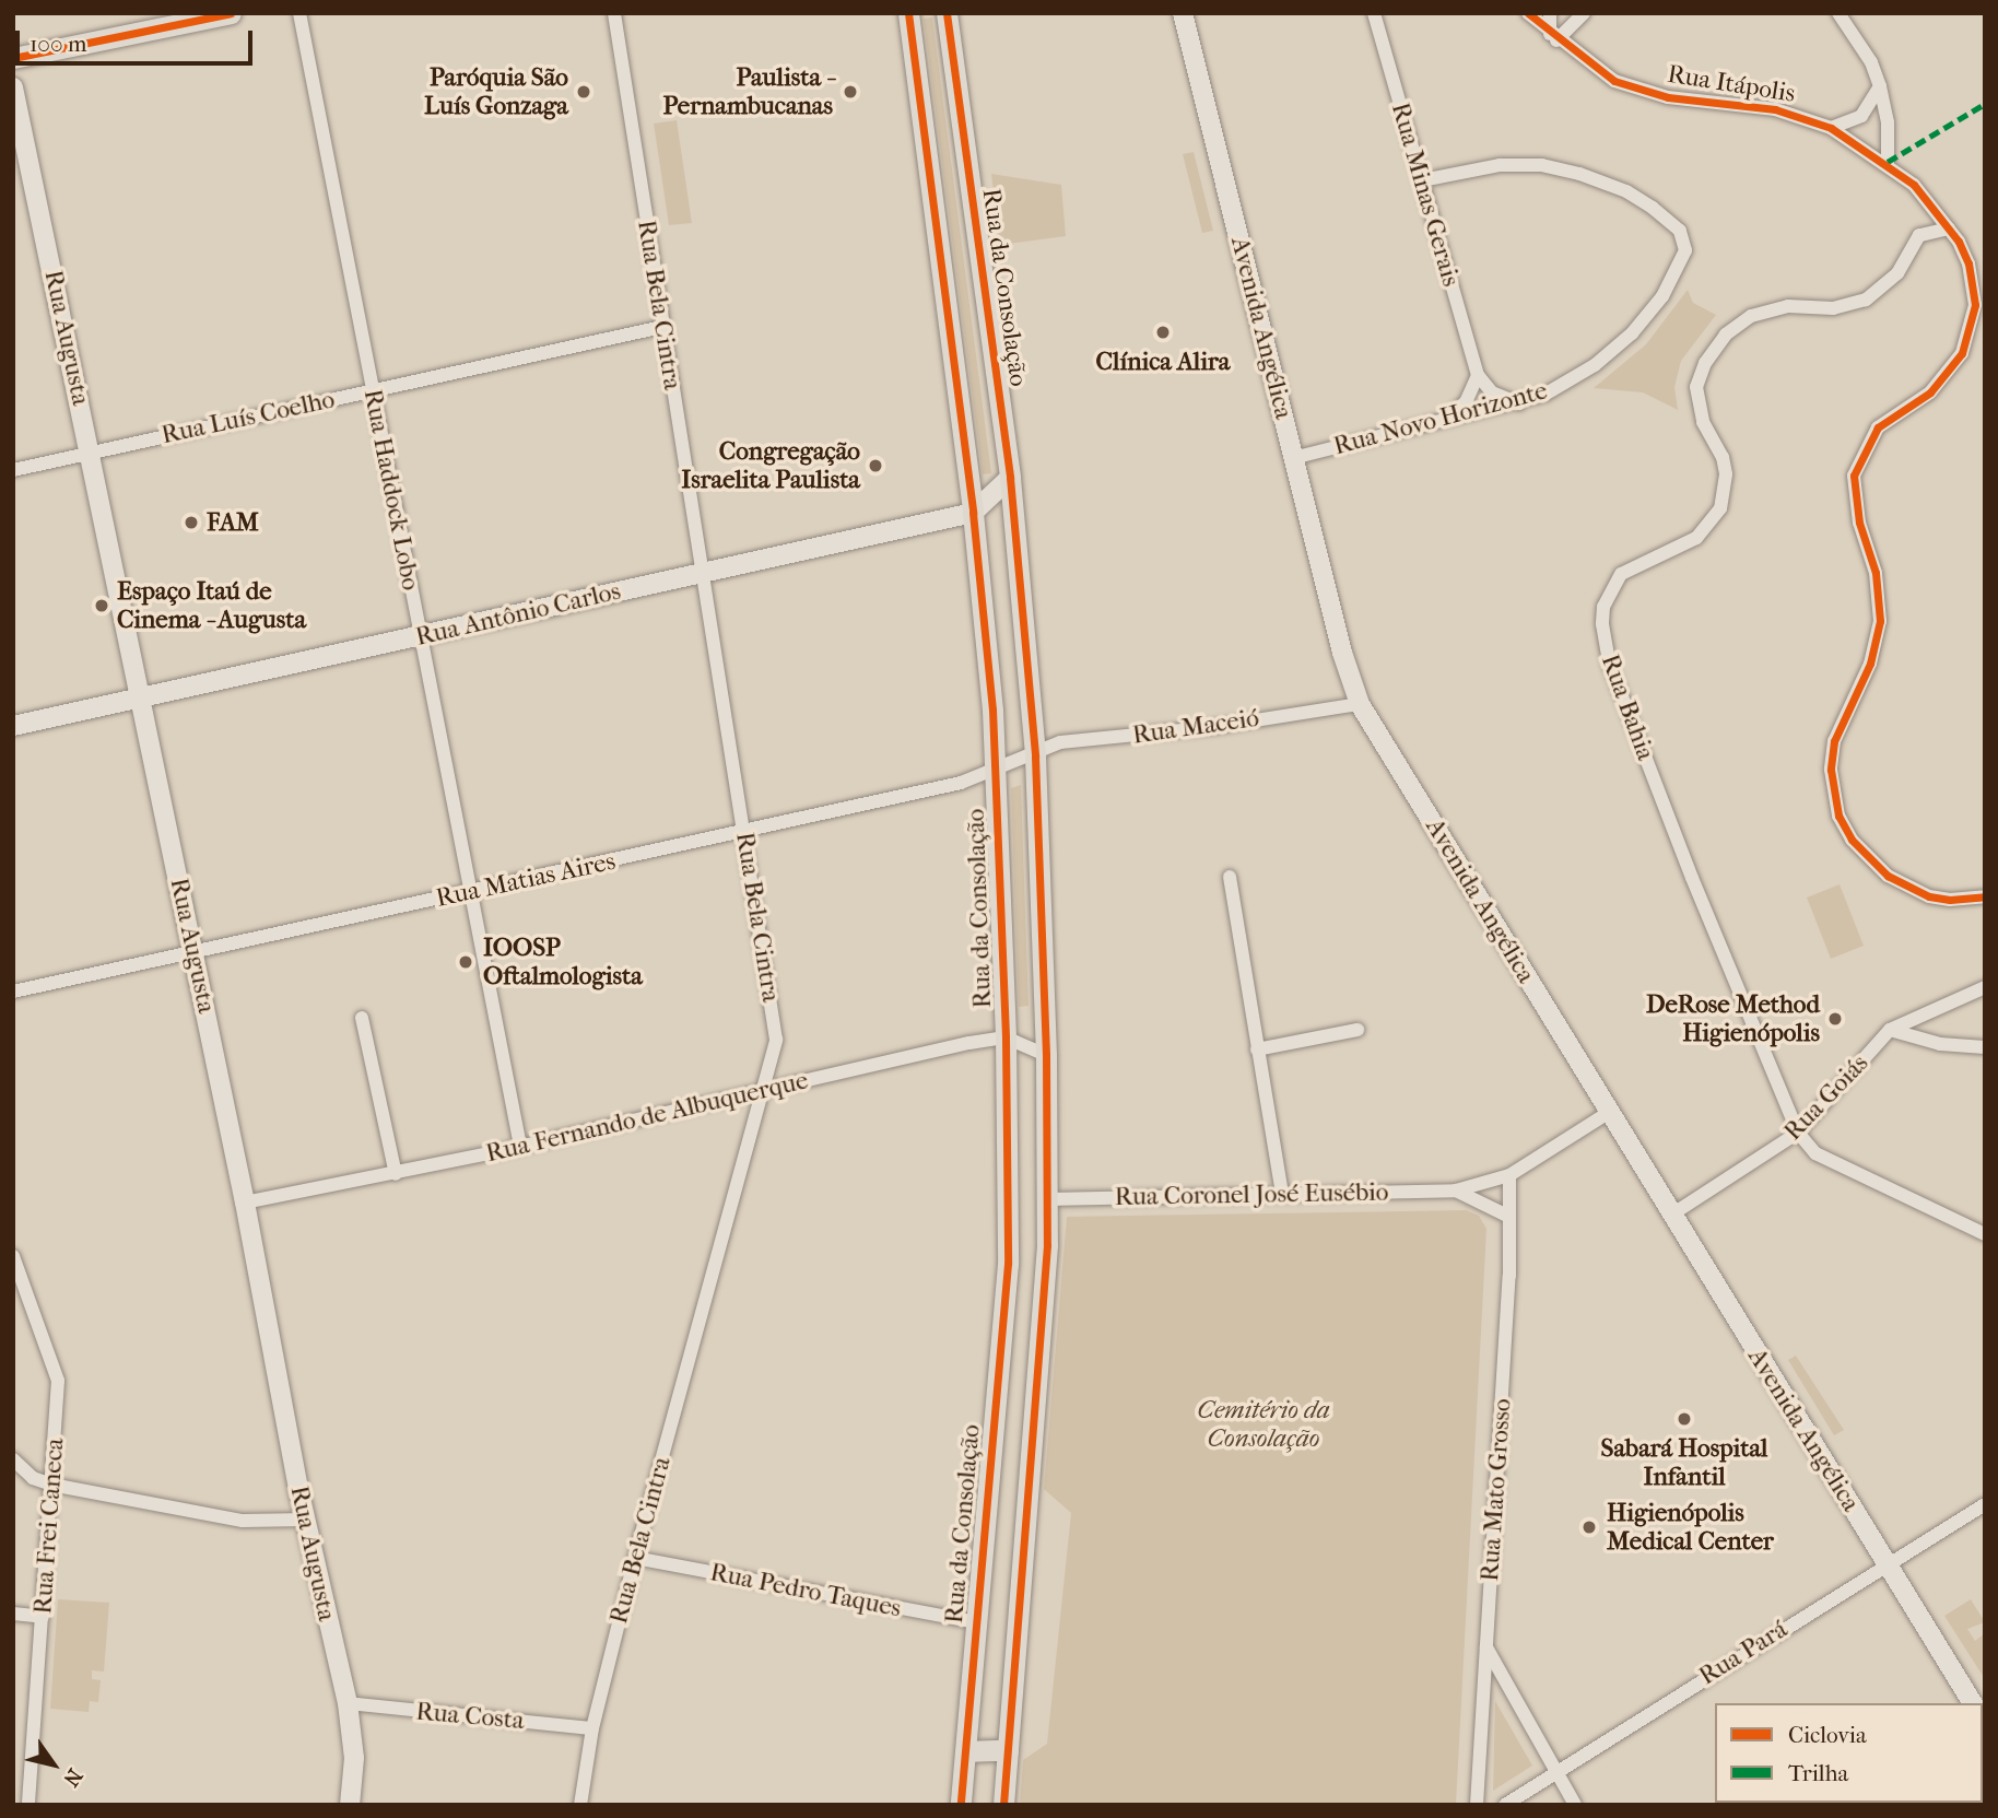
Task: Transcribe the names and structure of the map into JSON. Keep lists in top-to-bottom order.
{
  "streets": {
    "main road": [
      "Rua da Consolação",
      "Avenida Angélica",
      "Rua Augusta",
      "Rua Antônio Carlos"
    ],
    "street": [
      "Rua Itápolis",
      "Rua Minas Gerais",
      "Rua Bela Cintra",
      "Rua Luís Coelho",
      "Rua Novo Horizonte",
      "Rua Haddock Lobo",
      "Rua Bahia",
      "Rua Maceió",
      "Rua Matias Aires",
      "Rua Goiás",
      "Rua Fernando de Albuquerque",
      "Rua Coronel José Eusébio",
      "Rua Mato Grosso",
      "Rua Frei Caneca",
      "Rua Pedro Taques",
      "Rua Pará",
      "Rua Costa"
    ]
  },
  "crossings": [
    ["Rua Itápolis", "Rua Bahia"],
    ["Rua Minas Gerais", "Rua Novo Horizonte"],
    ["Rua da Consolação", "Rua Antônio Carlos"],
    ["Rua da Consolação", "Rua Maceió"],
    ["Rua da Consolação", "Rua Matias Aires"],
    ["Rua da Consolação", "Rua Fernando de Albuquerque"],
    ["Rua da Consolação", "Rua Coronel José Eusébio"],
    ["Rua da Consolação", "Rua Pedro Taques"],
    ["Rua Bela Cintra", "Rua Luís Coelho"],
    ["Rua Bela Cintra", "Rua Antônio Carlos"],
    ["Rua Bela Cintra", "Rua Matias Aires"],
    ["Rua Bela Cintra", "Rua Fernando de Albuquerque"],
    ["Rua Bela Cintra", "Rua Pedro Taques"],
    ["Rua Bela Cintra", "Rua Costa"],
    ["Avenida Angélica", "Rua Novo Horizonte"],
    ["Avenida Angélica", "Rua Maceió"],
    ["Avenida Angélica", "Rua Goiás"],
    ["Avenida Angélica", "Rua Coronel José Eusébio"],
    ["Avenida Angélica", "Rua Pará"],
    ["Rua Augusta", "Rua Luís Coelho"],
    ["Rua Augusta", "Rua Antônio Carlos"],
    ["Rua Augusta", "Rua Matias Aires"],
    ["Rua Augusta", "Rua Fernando de Albuquerque"],
    ["Rua Augusta", "Rua Costa"],
    ["Rua Luís Coelho", "Rua Haddock Lobo"],
    ["Rua Haddock Lobo", "Rua Antônio Carlos"],
    ["Rua Haddock Lobo", "Rua Matias Aires"],
    ["Rua Haddock Lobo", "Rua Fernando de Albuquerque"],
    ["Rua Bahia", "Rua Goiás"],
    ["Rua Maceió", "Rua Matias Aires"],
    ["Rua Coronel José Eusébio", "Rua Mato Grosso"]
  ],
  "parks": ["Cemitério da Consolação"],
  "places": [
    "Paróquia São Luís Gonzaga",
    "Paulista - Pernambucanas",
    "Clínica Alira",
    "Congregação Israelita Paulista",
    "FAM",
    "Espaço Itaú de Cinema - Augusta",
    "IOOSP Oftalmologista",
    "DeRose Method Higienópolis",
    "Sabará Hospital Infantil",
    "Higienópolis Medical Center"
  ],
  "legend": ["Ciclovia", "Trilha"],
  "scale_bar": "100 m",
  "north": "bottom right"
}
